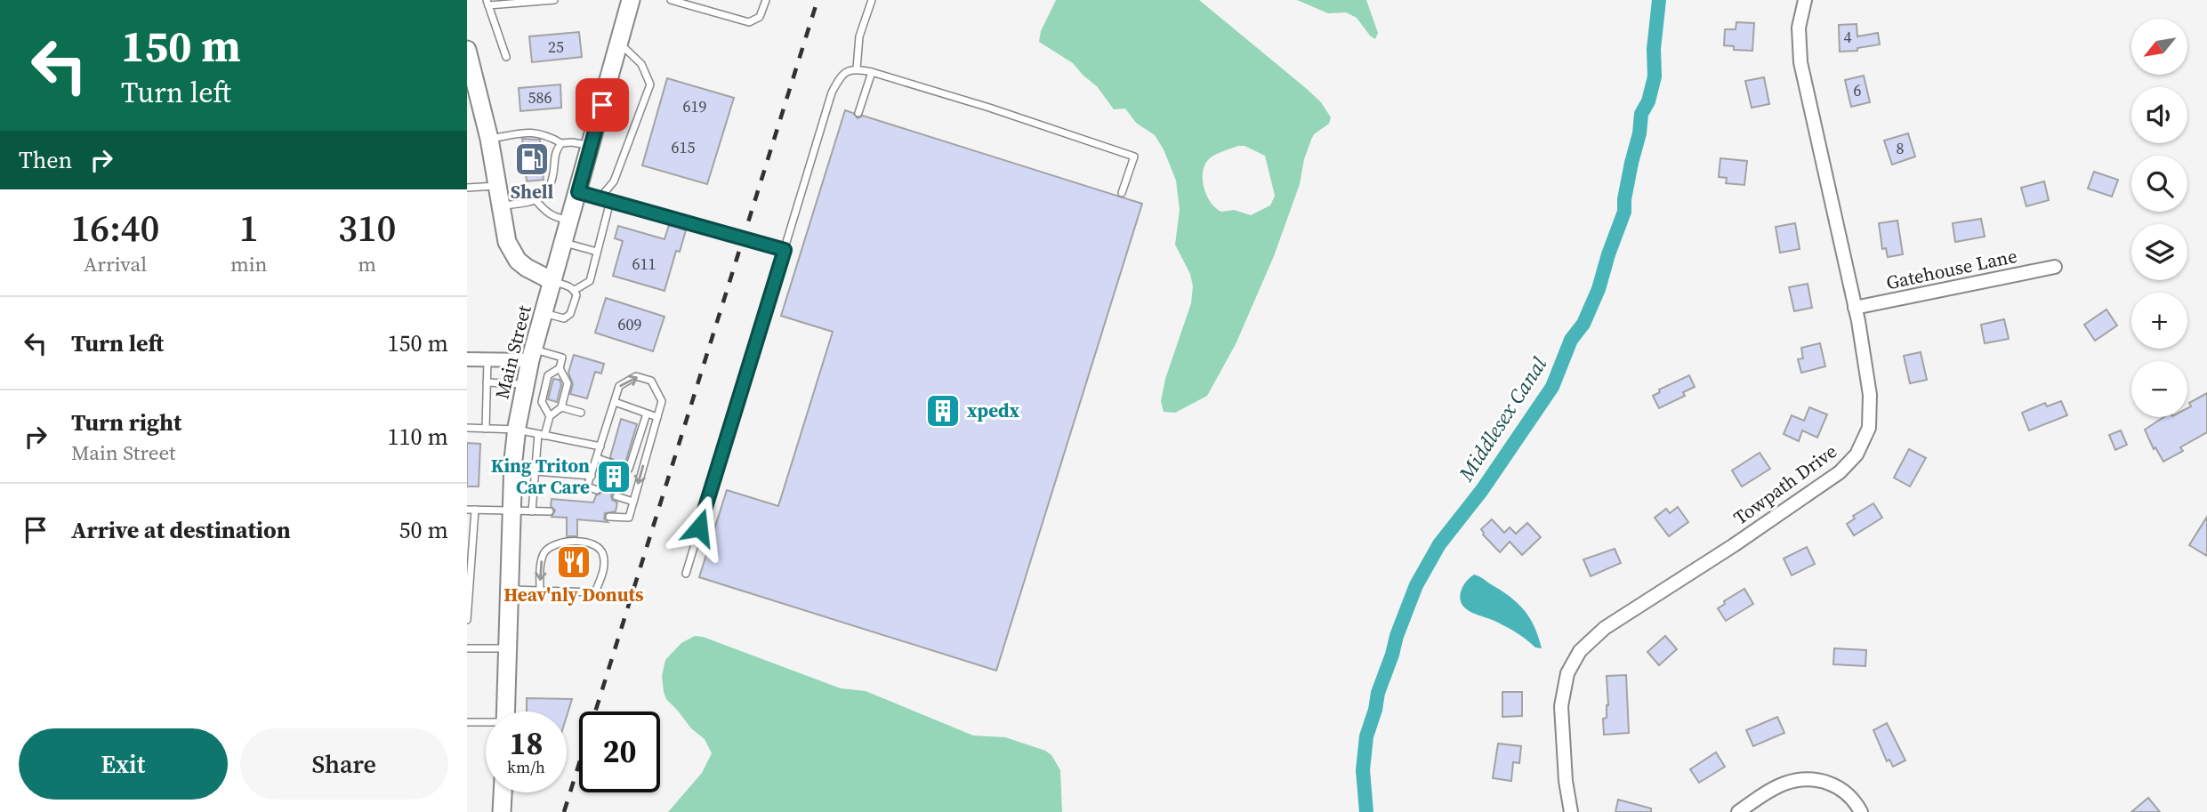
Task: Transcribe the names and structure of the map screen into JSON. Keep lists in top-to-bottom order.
{
  "streets": {
    "main road": ["Main Street"],
    "street": ["Gatehouse Lane", "Towpath Drive"]
  },
  "crossings": [
    ["Gatehouse Lane", "Towpath Drive"]
  ],
  "water": ["Middlesex Canal"],
  "places": {
    "fuel station": ["Shell"],
    "building": ["xpedx", "King Triton Car Care"],
    "restaurant": ["Heav'nly Donuts"]
  },
  "house_numbers": [
    "4",
    "25",
    "6",
    "586",
    "619",
    "615",
    "8",
    "611",
    "609"
  ],
  "north": "bottom left",
  "page": {
    "turn": ["150 m", "Turn left"],
    "map_buttons": ["+", "−"],
    "then": "Then",
    "eta": [
      "16:40",
      "Arrival",
      "1",
      "min",
      "310",
      "m"
    ],
    "list": [
      {
        "name": "Turn left",
        "value": "150 m"
      },
      {
        "name": "Turn right",
        "note": "Main Street",
        "value": "110 m"
      },
      {
        "name": "Arrive at destination",
        "value": "50 m"
      }
    ],
    "speed": "18 km/h",
    "limit": "20",
    "buttons": ["Exit", "Share"]
  }
}
